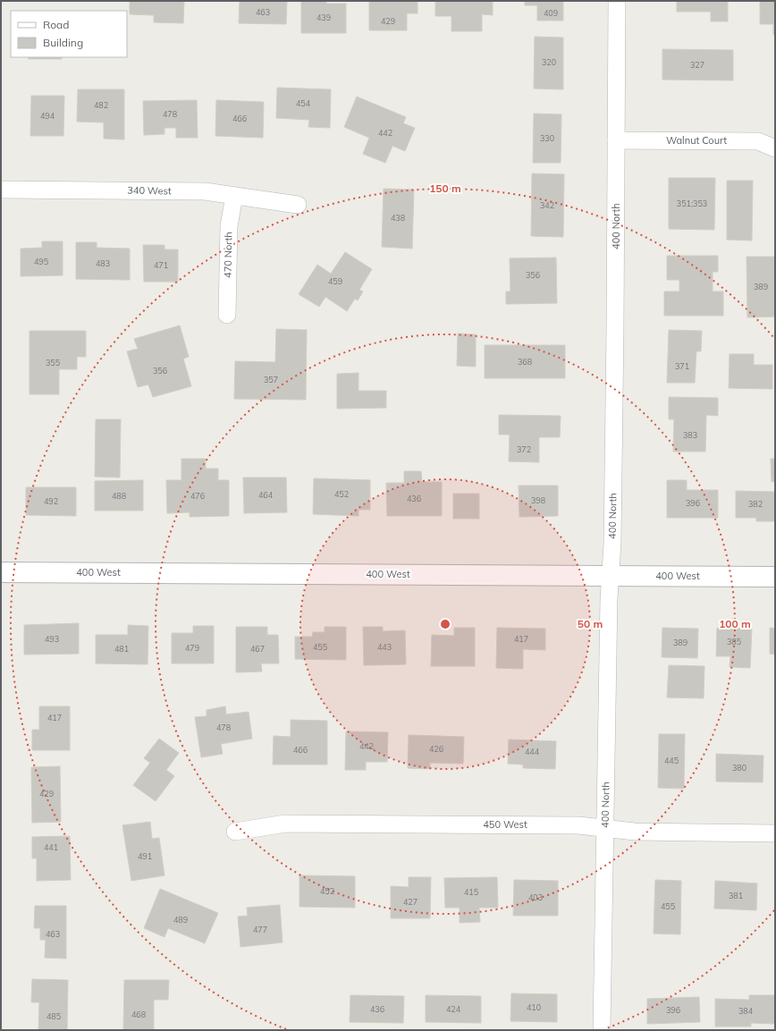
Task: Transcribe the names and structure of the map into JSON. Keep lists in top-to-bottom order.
{
  "streets": {
    "street": [
      "Walnut Court",
      "340 West",
      "400 North",
      "470 North",
      "400 West",
      "450 West"
    ]
  },
  "crossings": [
    ["Walnut Court", "400 North"],
    ["340 West", "470 North"],
    ["400 North", "400 West"],
    ["400 North", "450 West"]
  ],
  "house_numbers": [
    "463",
    "409",
    "439",
    "429",
    "320",
    "327",
    "454",
    "482",
    "478",
    "494",
    "466",
    "442",
    "330",
    "351;353",
    "342",
    "438",
    "495",
    "483",
    "471",
    "356",
    "459",
    "389",
    "368",
    "355",
    "371",
    "356",
    "357",
    "383",
    "372",
    "452",
    "464",
    "488",
    "476",
    "436",
    "398",
    "492",
    "396",
    "382",
    "493",
    "417",
    "385",
    "389",
    "455",
    "443",
    "479",
    "481",
    "467",
    "417",
    "478",
    "442",
    "426",
    "466",
    "444",
    "445",
    "380",
    "429",
    "441",
    "491",
    "452",
    "415",
    "381",
    "403",
    "427",
    "455",
    "489",
    "477",
    "463",
    "410",
    "436",
    "424",
    "396",
    "384",
    "468",
    "485"
  ],
  "legend": ["Road", "Building"],
  "rings": ["150 m", "50 m", "100 m"]
}
